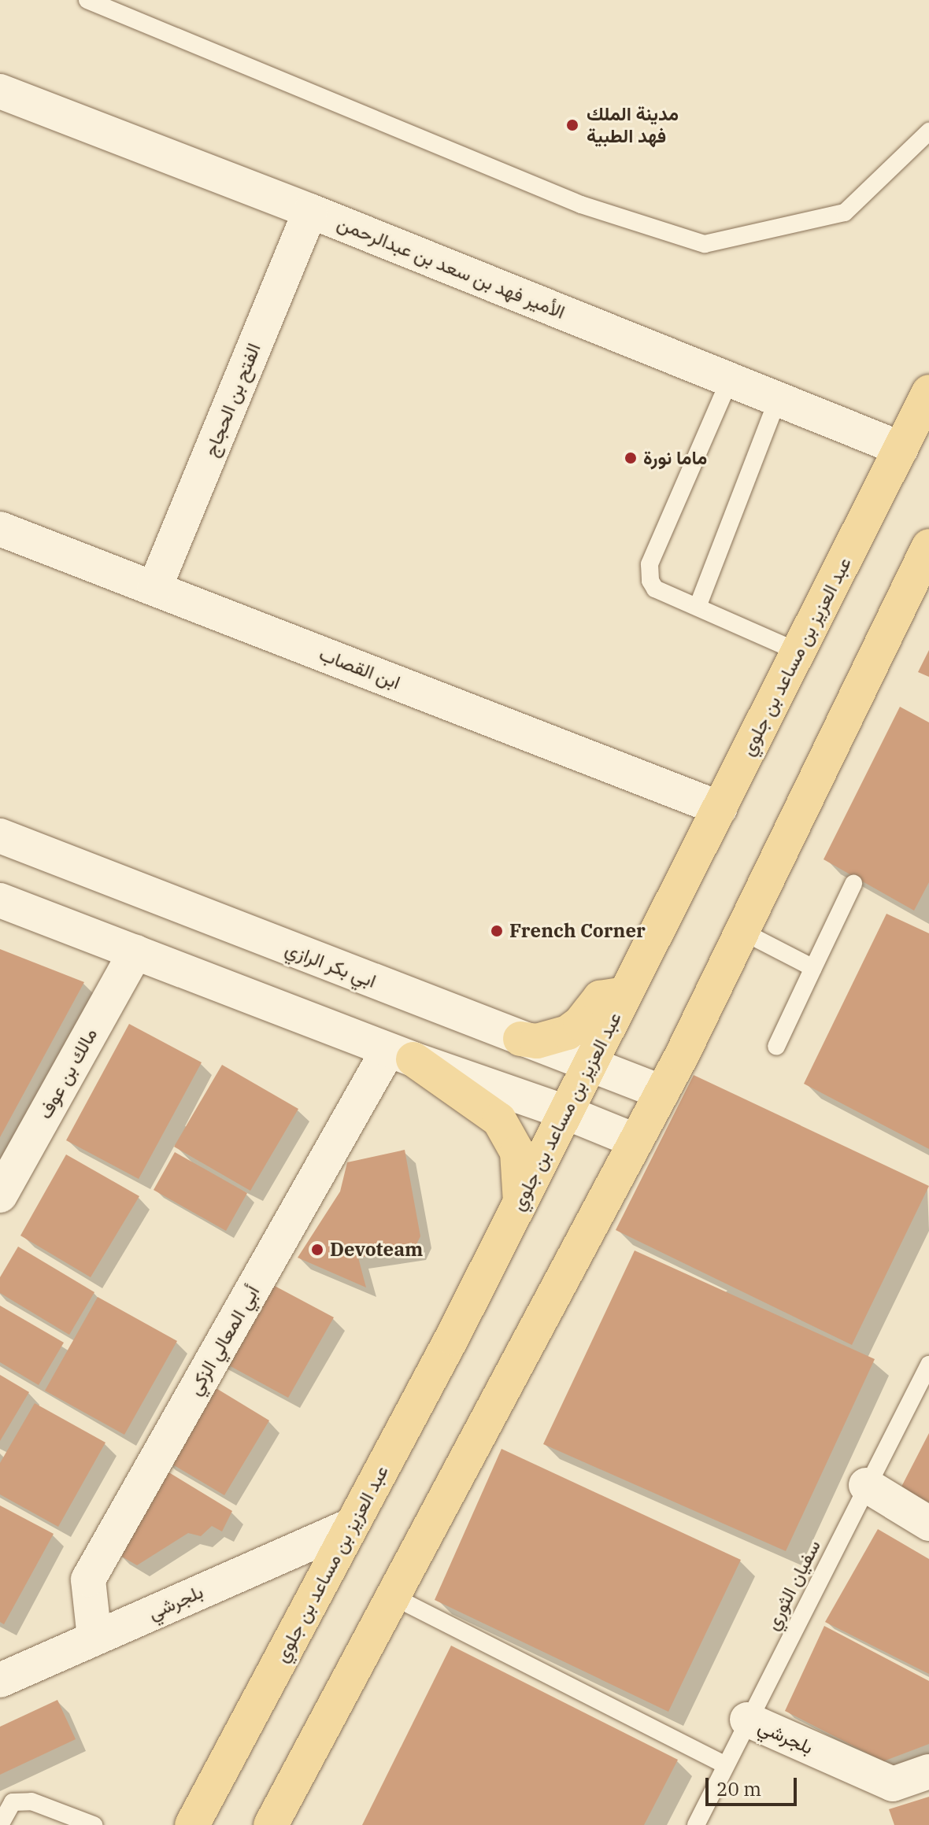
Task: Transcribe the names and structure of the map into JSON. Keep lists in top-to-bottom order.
{
  "streets": {
    "main road": ["عبد العزيز بن مساعد بن جلوي"],
    "street": [
      "الأمير فهد بن سعد بن عبدالرحمن",
      "الفتح بن الحجاج",
      "ابن القصاب",
      "ابي بكر الرازي",
      "مالك بن عوف",
      "أبي المعالي الزكي",
      "بلجرشي"
    ],
    "lane": ["سفيان الثوري"]
  },
  "crossings": [
    ["الأمير فهد بن سعد بن عبدالرحمن", "الفتح بن الحجاج"],
    ["الأمير فهد بن سعد بن عبدالرحمن", "عبد العزيز بن مساعد بن جلوي"],
    ["الفتح بن الحجاج", "ابن القصاب"],
    ["عبد العزيز بن مساعد بن جلوي", "ابن القصاب"],
    ["عبد العزيز بن مساعد بن جلوي", "ابي بكر الرازي"],
    ["عبد العزيز بن مساعد بن جلوي", "بلجرشي"],
    ["أبي المعالي الزكي", "بلجرشي"],
    ["سفيان الثوري", "بلجرشي"]
  ],
  "places": [
    "مدينة الملك فهد الطبية",
    "ماما نورة",
    "French Corner",
    "Devoteam"
  ],
  "scale_bar": "20 m"
}
